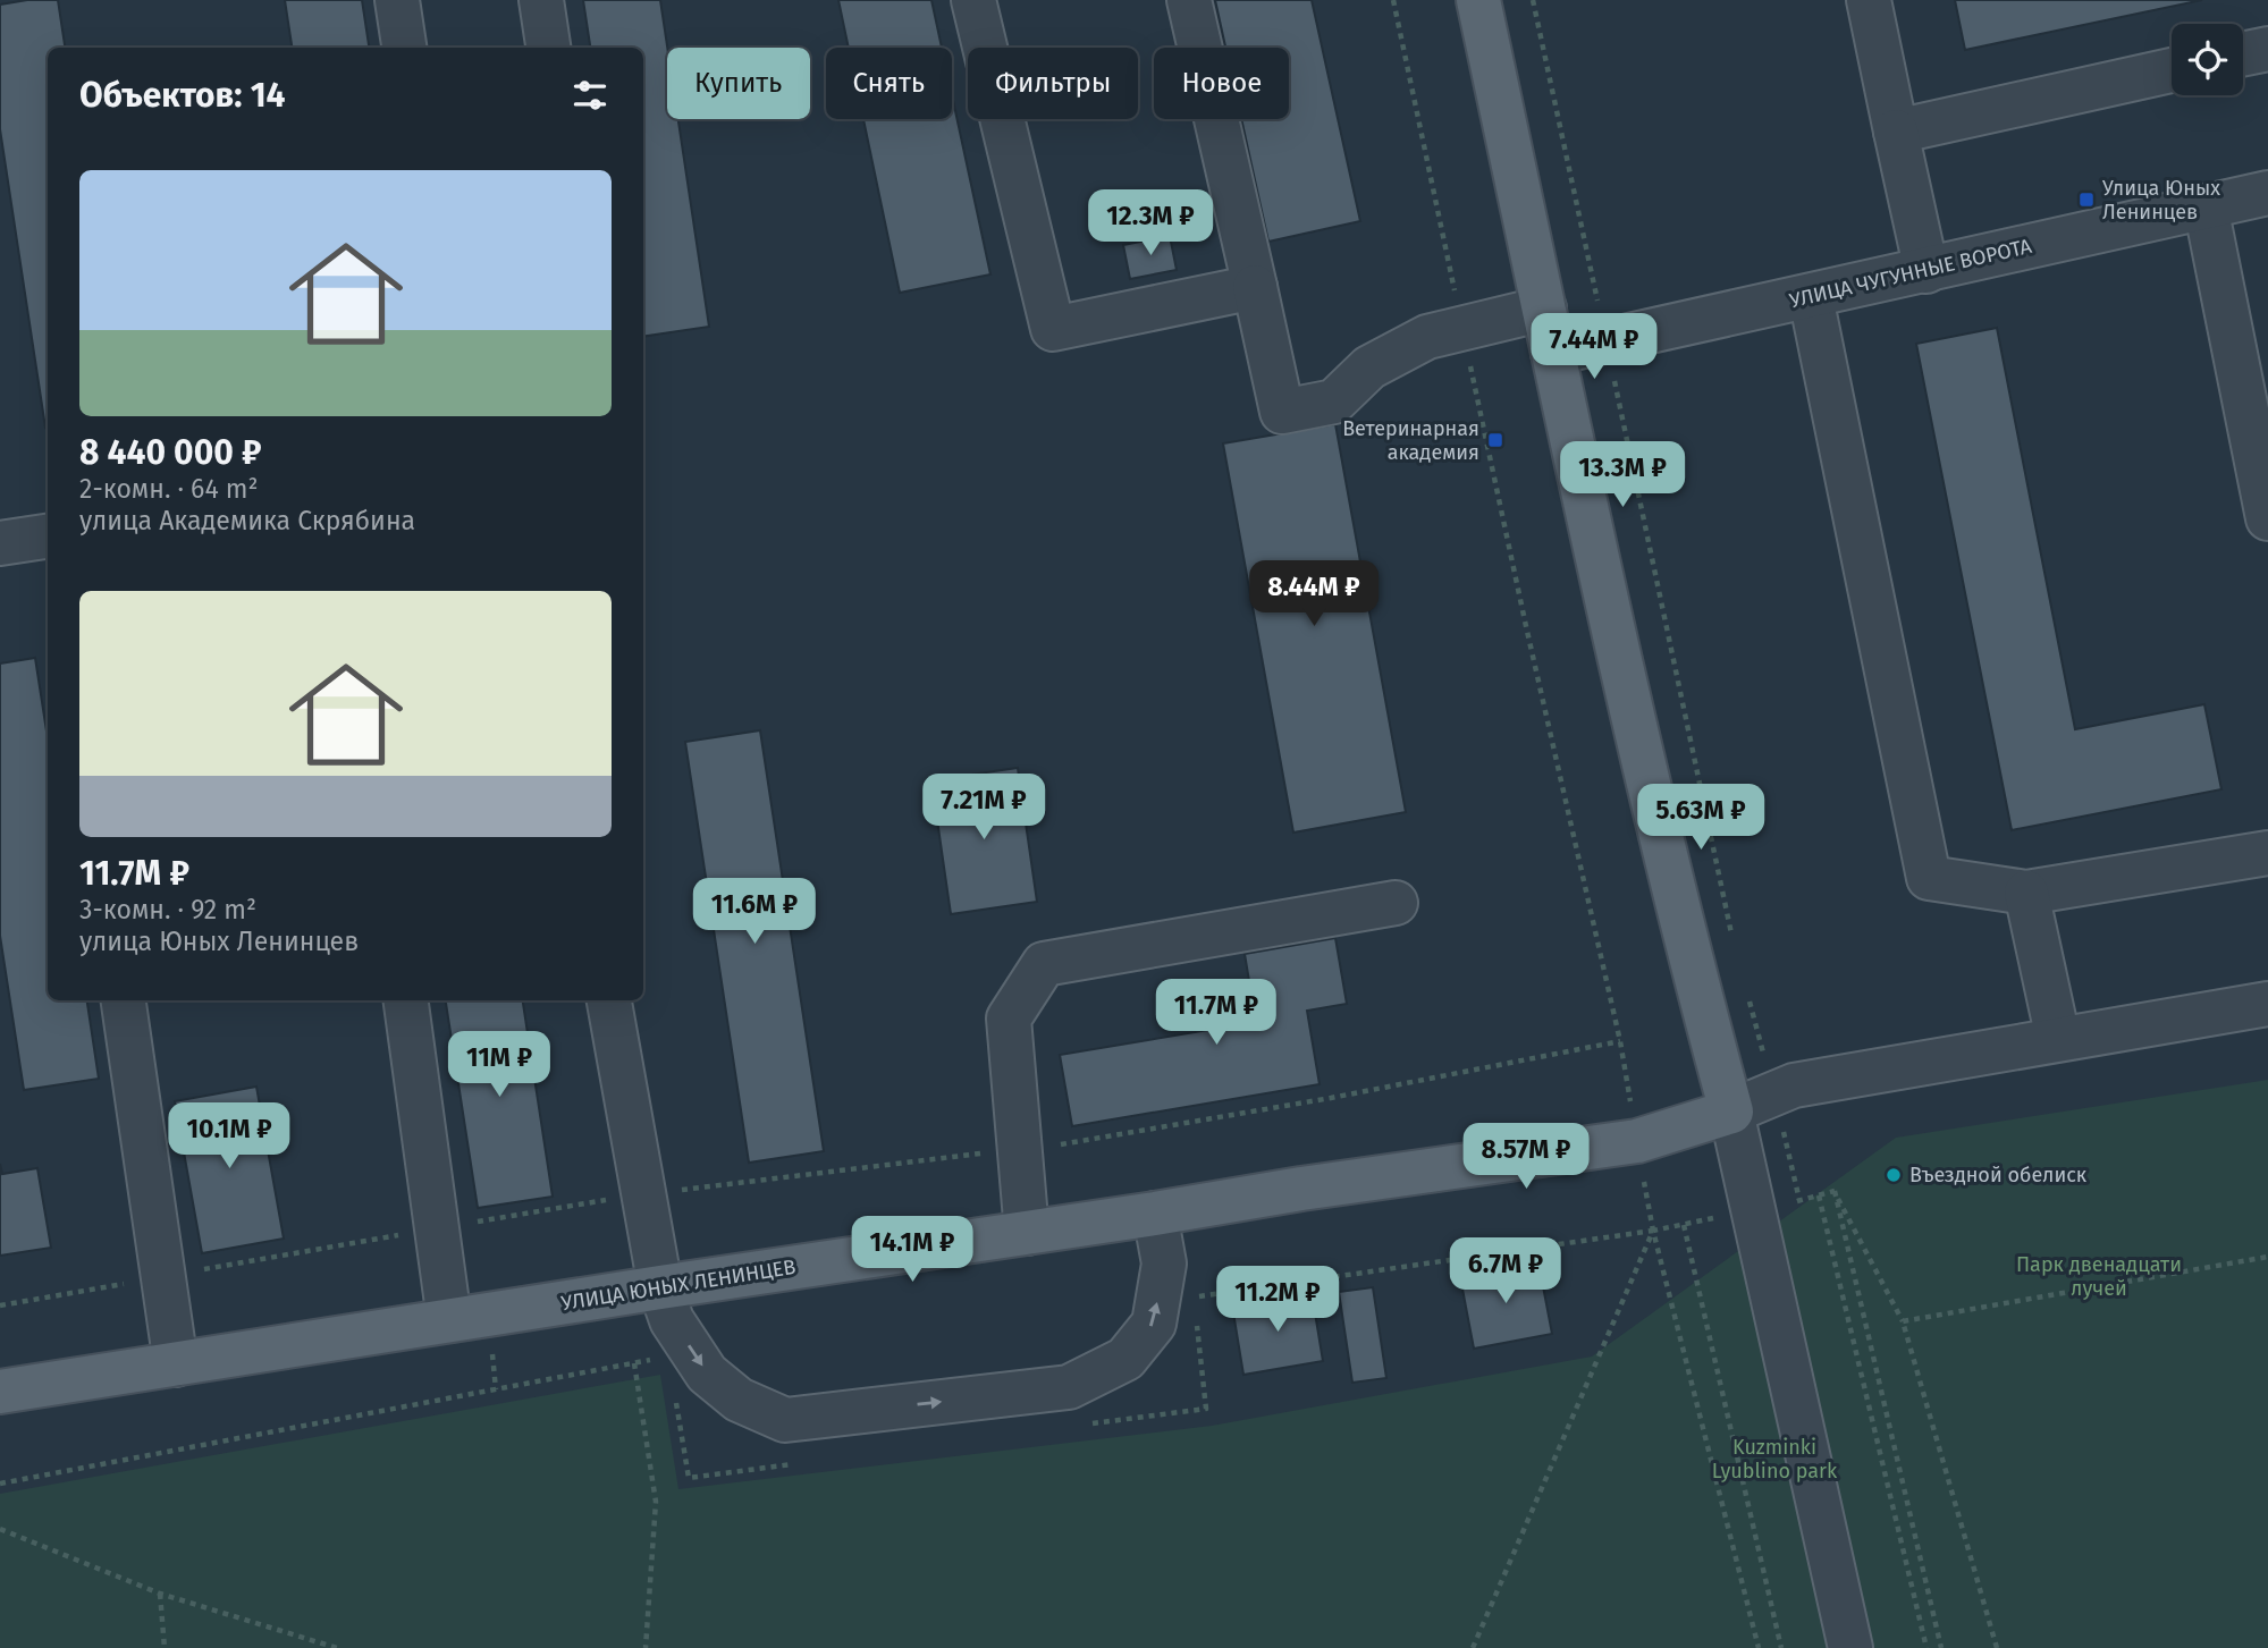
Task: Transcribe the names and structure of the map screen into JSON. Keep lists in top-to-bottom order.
{
  "streets": {
    "main road": ["УЛИЦА ЮНЫХ ЛЕНИНЦЕВ"],
    "street": ["УЛИЦА ЧУГУННЫЕ ВОРОТА"]
  },
  "parks": ["Парк двенадцати лучей", "Kuzminki Lyublino park"],
  "places": {
    "transit": ["Улица Юных Ленинцев", "Ветеринарная академия"],
    "other": ["Въездной обелиск"]
  },
  "page": {
    "chip": [
      "Купить",
      "Снять",
      "Фильтры",
      "Новое"
    ],
    "heading": "Объектов: 14",
    "list": [
      {
        "name": "8 440 000 ₽",
        "note": "2-комн. · 64 m² · улица Академика Скрябина"
      },
      {
        "name": "11.7M ₽",
        "note": "3-комн. · 92 m² · улица Юных Ленинцев"
      }
    ],
    "price": [
      "12.3M ₽",
      "7.44M ₽",
      "13.3M ₽",
      "8.44M ₽",
      "7.21M ₽",
      "5.63M ₽",
      "11.6M ₽",
      "11.7M ₽",
      "11M ₽",
      "10.1M ₽",
      "8.57M ₽",
      "14.1M ₽",
      "6.7M ₽",
      "11.2M ₽"
    ]
  }
}
